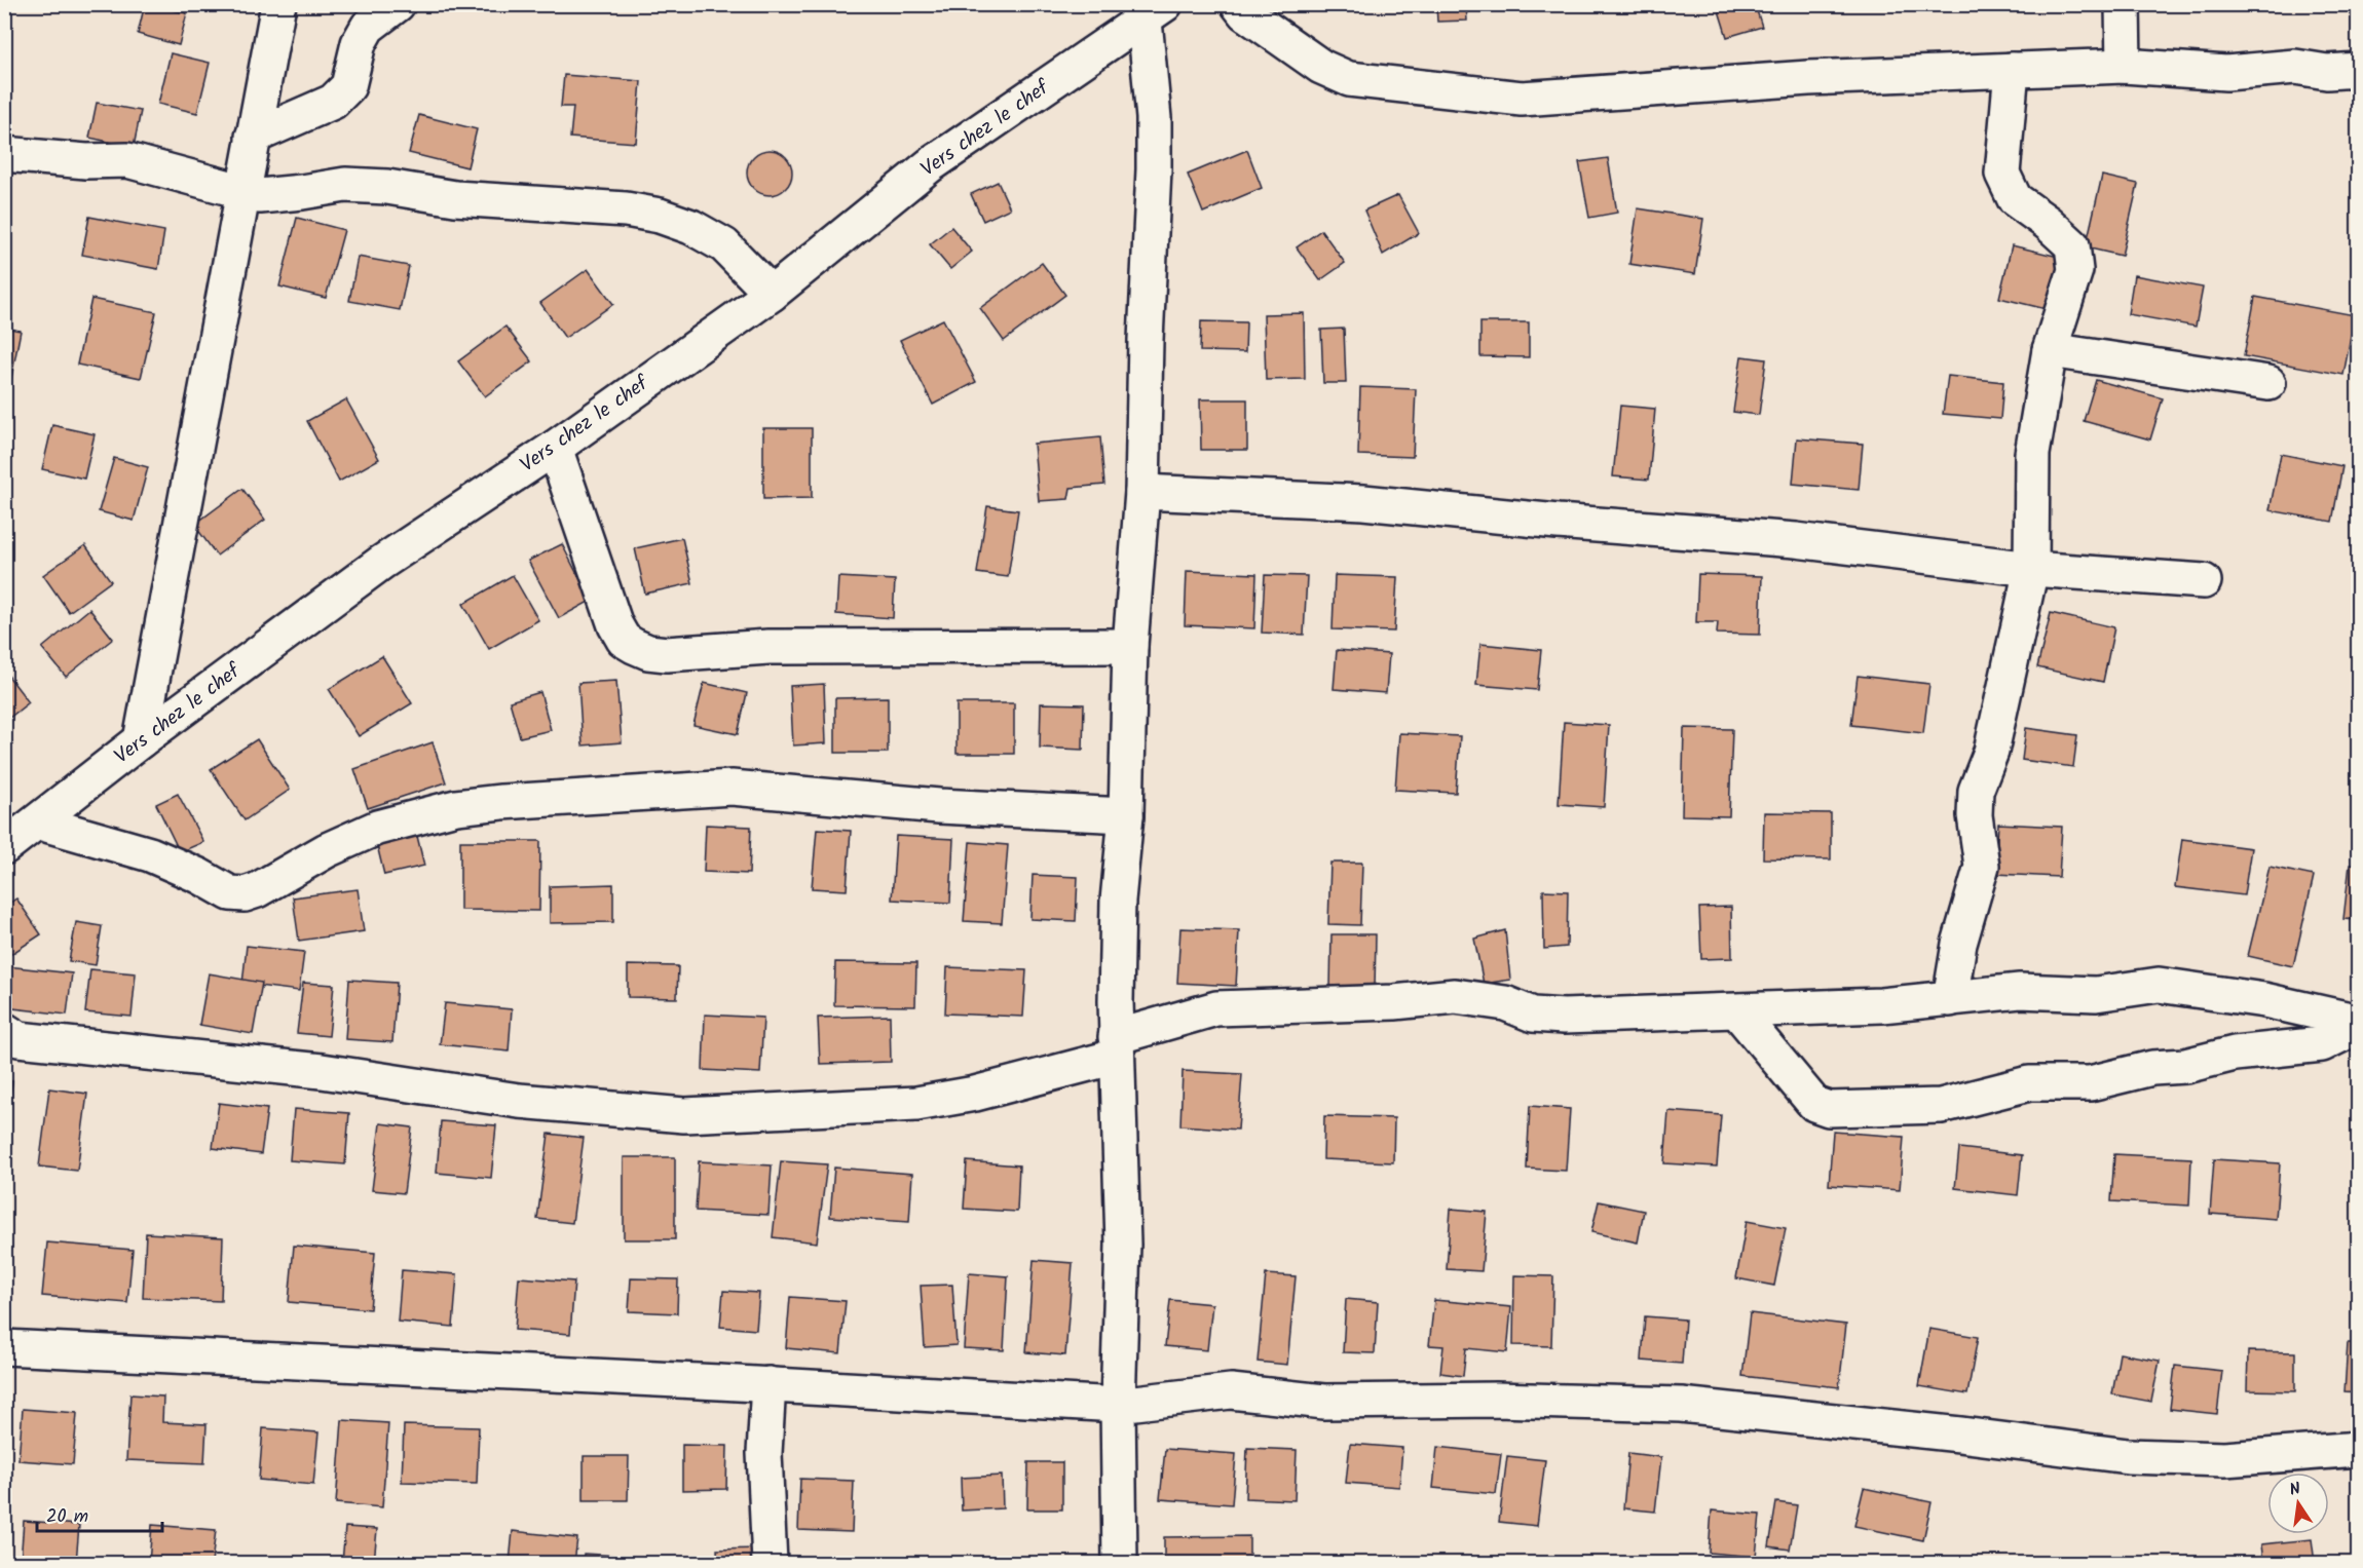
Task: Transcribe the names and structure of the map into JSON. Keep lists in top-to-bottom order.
{
  "streets": {
    "street": ["Vers chez le chef"]
  },
  "scale_bar": "20 m",
  "north": "top"
}
